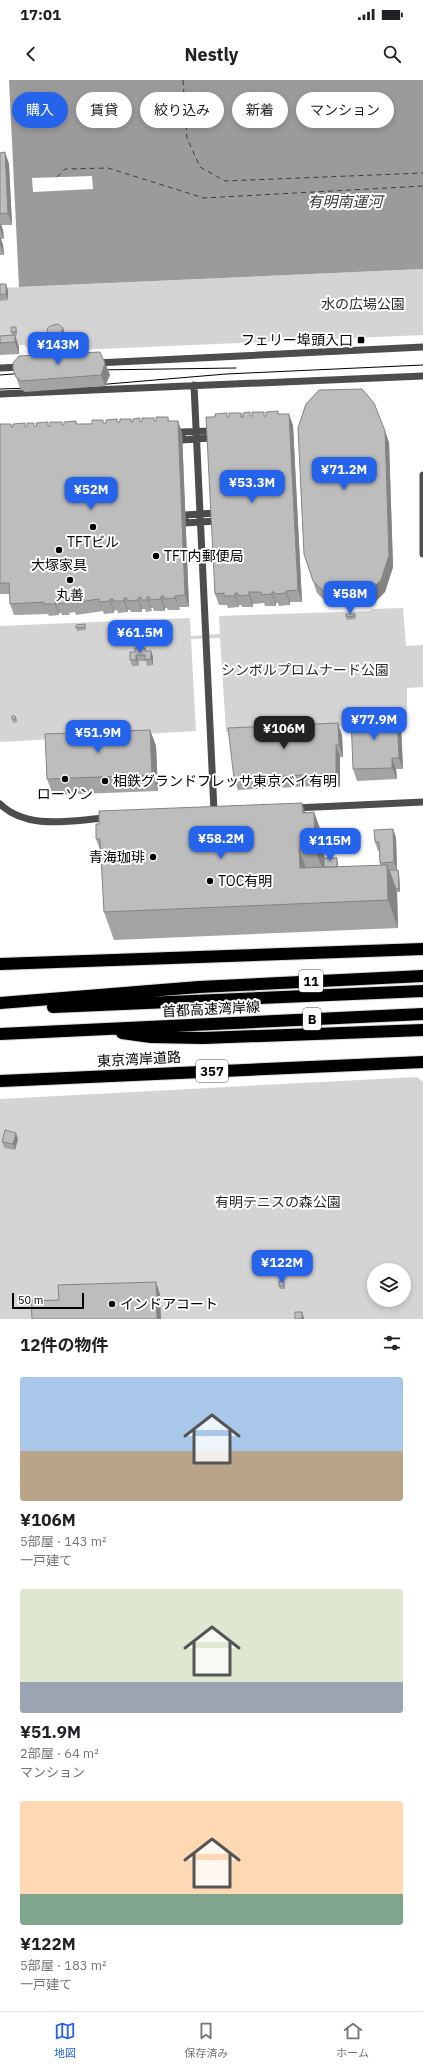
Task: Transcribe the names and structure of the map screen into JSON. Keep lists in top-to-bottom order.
{
  "streets": {
    "highway": [
      "11",
      "首都高速湾岸線",
      "B",
      "東京湾岸道路",
      "357"
    ]
  },
  "water": ["有明南運河"],
  "parks": ["水の広場公園", "シンボルプロムナード公園", "有明テニスの森公園"],
  "places": {
    "transit": ["フェリー埠頭入口"],
    "other": [
      "TFTビル",
      "大塚家具",
      "TFT内郵便局",
      "丸善",
      "ローソン",
      "相鉄グランドフレッサ東京ベイ有明",
      "青海珈琲",
      "TOC有明",
      "インドアコート"
    ]
  },
  "scale_bar": "50 m",
  "page": {
    "status": "17:01",
    "header": "Nestly",
    "chip": [
      "購入",
      "賃貸",
      "絞り込み",
      "新着",
      "マンション"
    ],
    "price": [
      "¥143M",
      "¥71.2M",
      "¥53.3M",
      "¥52M",
      "¥58M",
      "¥61.5M",
      "¥77.9M",
      "¥106M",
      "¥51.9M",
      "¥58.2M",
      "¥115M",
      "¥122M"
    ],
    "scale": "50 m",
    "heading": "12件の物件",
    "list": [
      {
        "name": "¥106M",
        "note": "5部屋 · 143 m² · 一戸建て"
      },
      {
        "name": "¥51.9M",
        "note": "2部屋 · 64 m² · マンション"
      },
      {
        "name": "¥122M",
        "note": "5部屋 · 183 m² · 一戸建て"
      }
    ],
    "tabs": ["地図", "保存済み", "ホーム"]
  }
}
